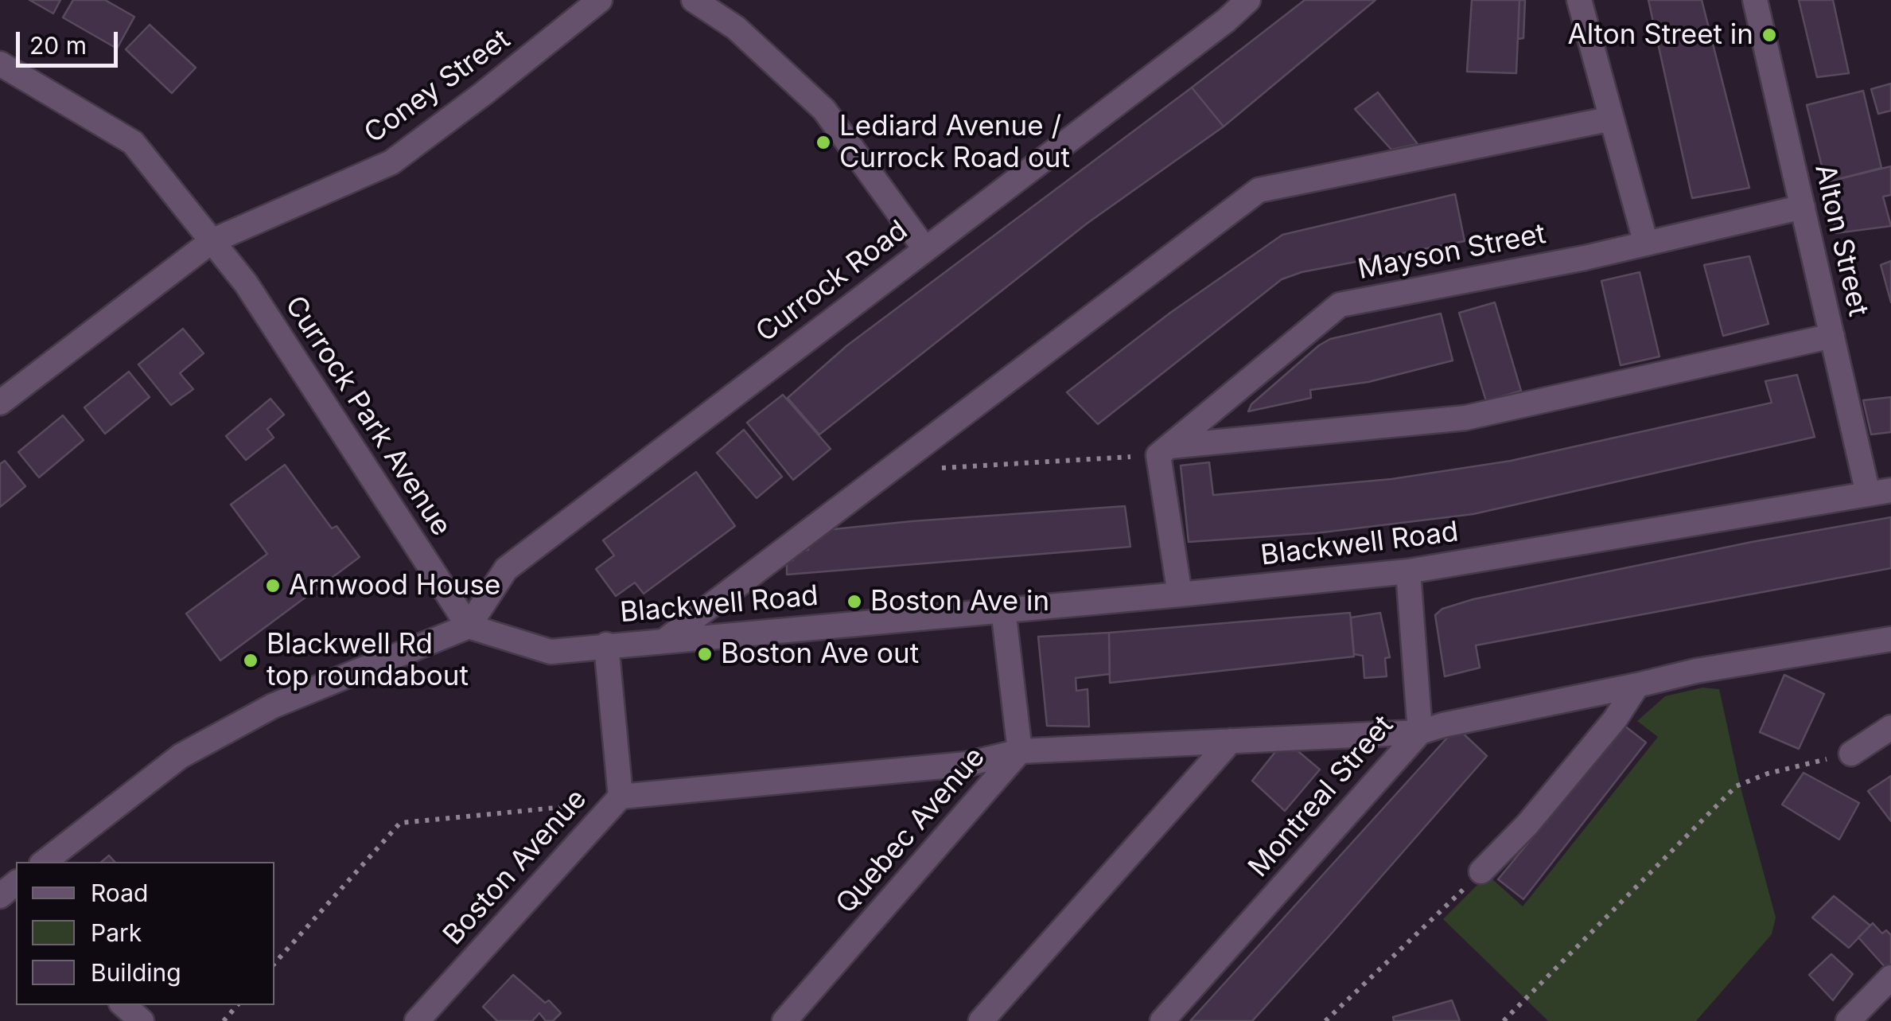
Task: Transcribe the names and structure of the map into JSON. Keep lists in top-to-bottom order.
{
  "streets": {
    "street": [
      "Coney Street",
      "Alton Street",
      "Mayson Street",
      "Currock Road",
      "Currock Park Avenue",
      "Blackwell Road",
      "Montreal Street",
      "Quebec Avenue",
      "Boston Avenue"
    ]
  },
  "crossings": [
    ["Coney Street", "Currock Park Avenue"],
    ["Alton Street", "Mayson Street"],
    ["Alton Street", "Blackwell Road"],
    ["Currock Road", "Currock Park Avenue"],
    ["Currock Road", "Blackwell Road"],
    ["Currock Park Avenue", "Blackwell Road"],
    ["Blackwell Road", "Montreal Street"],
    ["Blackwell Road", "Quebec Avenue"],
    ["Blackwell Road", "Boston Avenue"]
  ],
  "places": [
    "Alton Street in",
    "Lediard Avenue / Currock Road out",
    "Arnwood House",
    "Boston Ave in",
    "Boston Ave out",
    "Blackwell Rd top roundabout"
  ],
  "legend": ["Road", "Park", "Building"],
  "scale_bar": "20 m"
}
